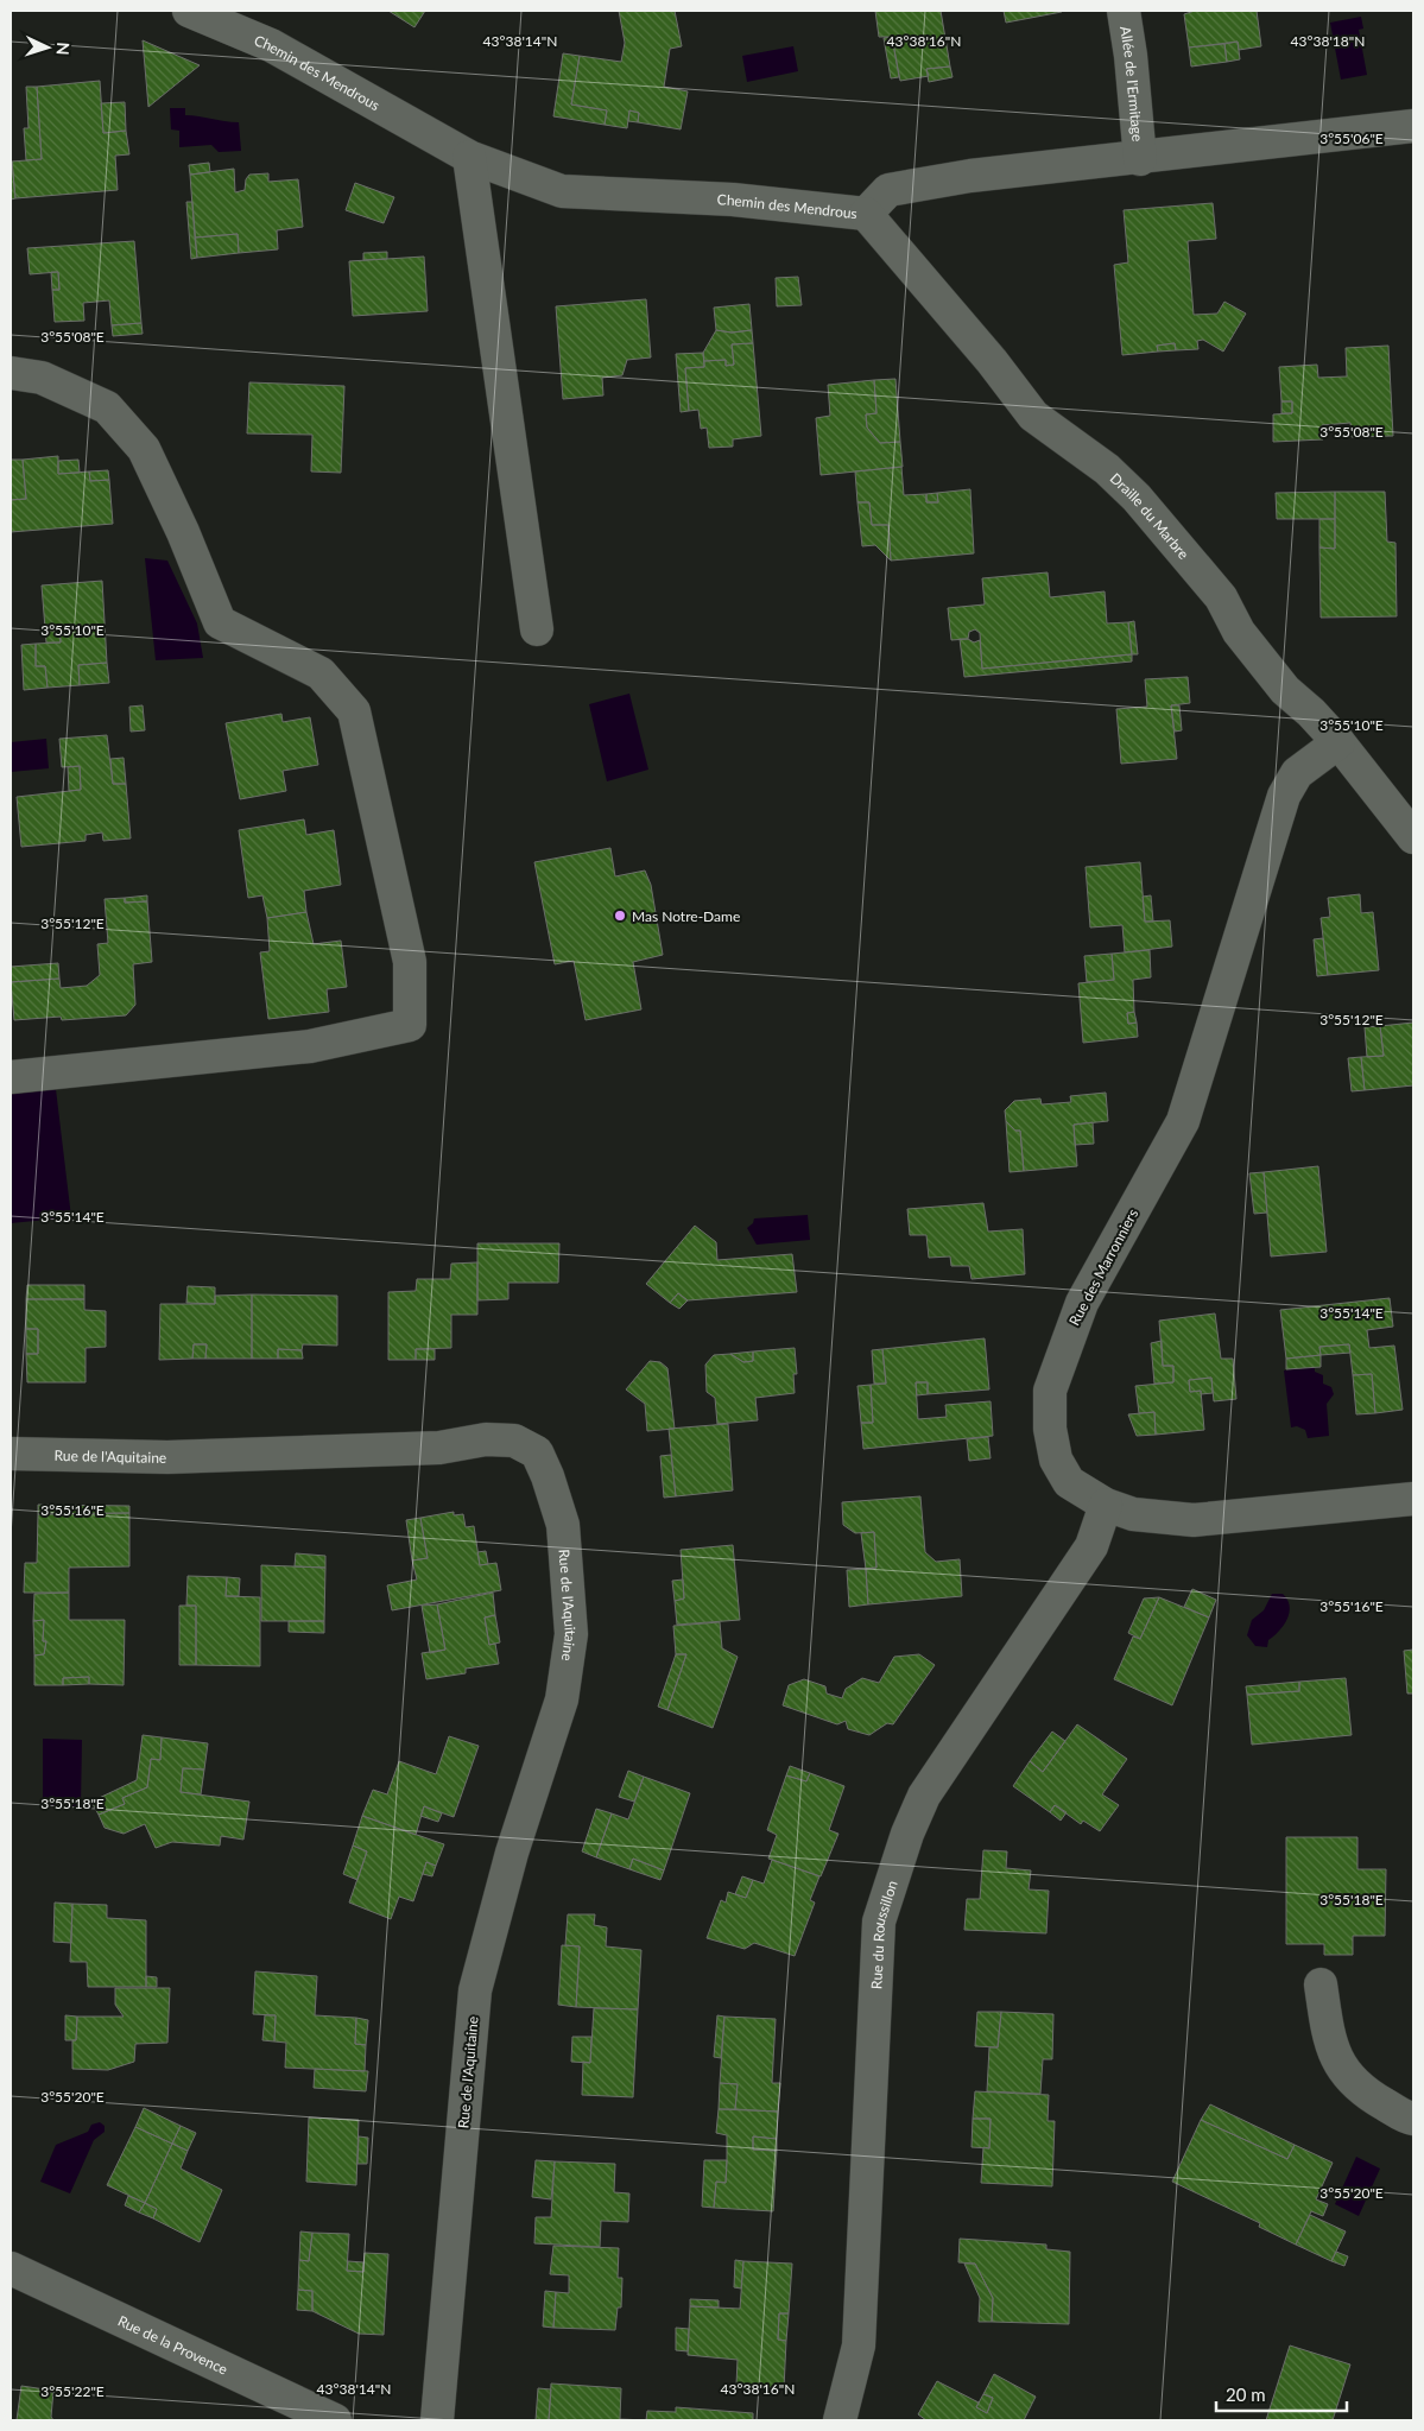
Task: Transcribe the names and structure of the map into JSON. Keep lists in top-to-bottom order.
{
  "streets": {
    "street": [
      "Chemin des Mendrous",
      "Allée de l'Ermitage",
      "Draille du Marbre",
      "Rue des Marronniers",
      "Rue de l'Aquitaine",
      "Rue du Roussillon",
      "Rue de la Provence"
    ]
  },
  "crossings": [
    ["Chemin des Mendrous", "Allée de l'Ermitage"],
    ["Chemin des Mendrous", "Draille du Marbre"],
    ["Draille du Marbre", "Rue des Marronniers"],
    ["Rue des Marronniers", "Rue du Roussillon"]
  ],
  "places": ["Mas Notre-Dame"],
  "scale_bar": "20 m",
  "north": "right",
  "coordinates": [
    "43°38'14\"N",
    "43°38'16\"N",
    "43°38'18\"N",
    "3°55'06\"E",
    "3°55'08\"E",
    "3°55'10\"E",
    "3°55'12\"E",
    "3°55'14\"E",
    "3°55'16\"E",
    "3°55'18\"E",
    "3°55'20\"E",
    "3°55'22\"E"
  ]
}
